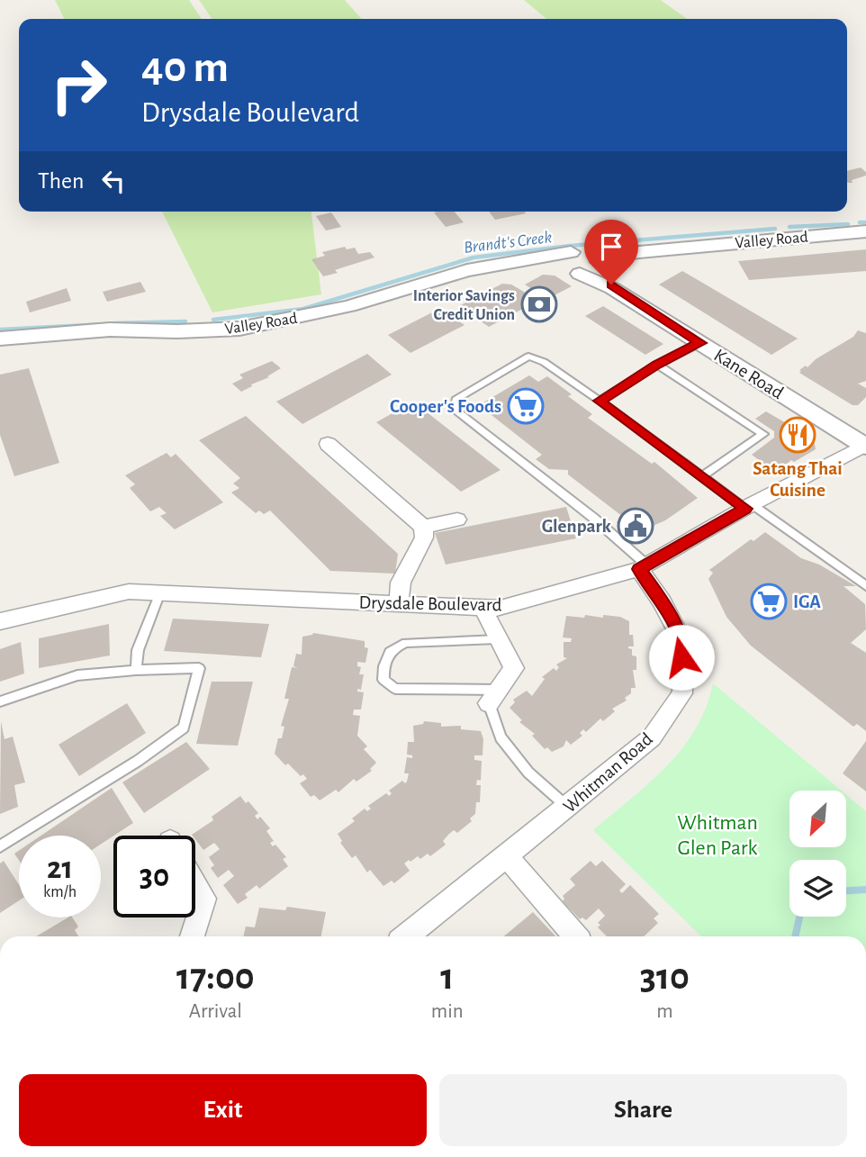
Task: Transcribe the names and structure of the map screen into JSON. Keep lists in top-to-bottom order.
{
  "streets": {
    "street": [
      "Valley Road",
      "Kane Road",
      "Drysdale Boulevard",
      "Whitman Road"
    ]
  },
  "crossings": [
    ["Valley Road", "Kane Road"],
    ["Kane Road", "Drysdale Boulevard"],
    ["Drysdale Boulevard", "Whitman Road"]
  ],
  "water": ["Brandt's Creek"],
  "parks": ["Whitman Glen Park"],
  "places": {
    "bank": ["Interior Savings Credit Union"],
    "supermarket": ["Cooper's Foods", "IGA"],
    "restaurant": ["Satang Thai Cuisine"],
    "public building": ["Glenpark"]
  },
  "north": "bottom left",
  "page": {
    "turn": ["40 m", "Drysdale Boulevard"],
    "then": "Then",
    "speed": "21 km/h",
    "limit": "30",
    "eta": [
      "17:00",
      "Arrival",
      "1",
      "min",
      "310",
      "m"
    ],
    "buttons": ["Exit", "Share"]
  }
}
